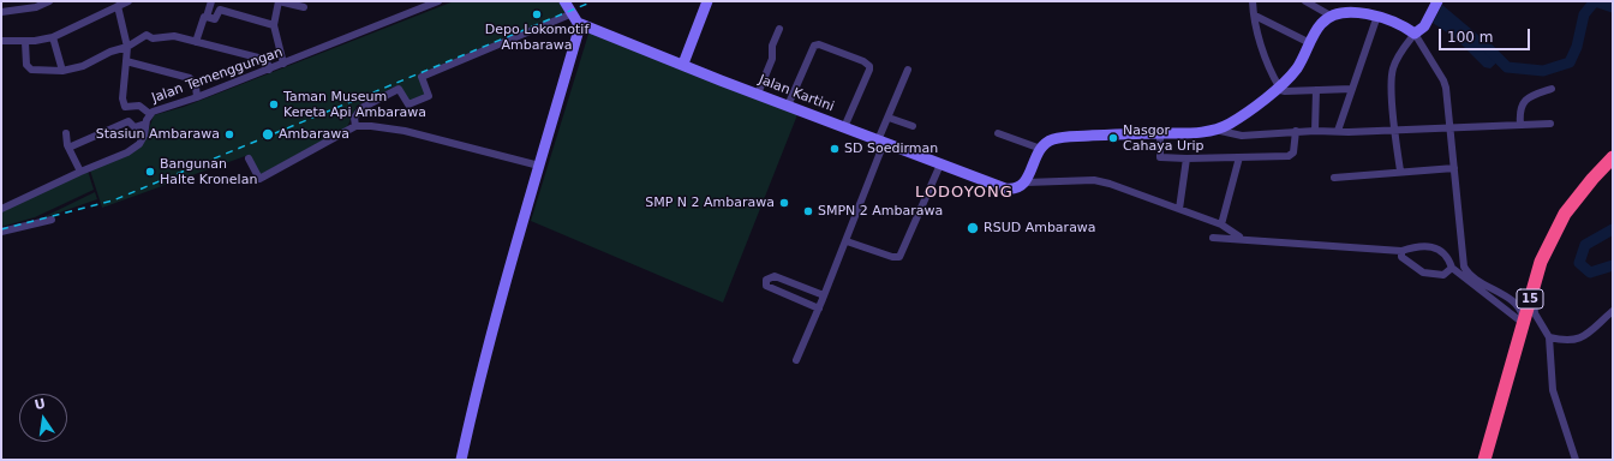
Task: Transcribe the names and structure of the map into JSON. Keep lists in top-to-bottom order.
{
  "streets": {
    "highway": ["15"],
    "street": ["Jalan Temenggungan", "Jalan Kartini"]
  },
  "districts": ["LODOYONG"],
  "places": [
    "Depo Lokomotif Ambarawa",
    "Taman Museum Kereta Api Ambarawa",
    "Stasiun Ambarawa",
    "Ambarawa",
    "Nasgor Cahaya Urip",
    "SD Soedirman",
    "Bangunan Halte Kronelan",
    "SMP N 2 Ambarawa",
    "SMPN 2 Ambarawa",
    "RSUD Ambarawa"
  ],
  "scale_bar": "100 m",
  "north": "top"
}
